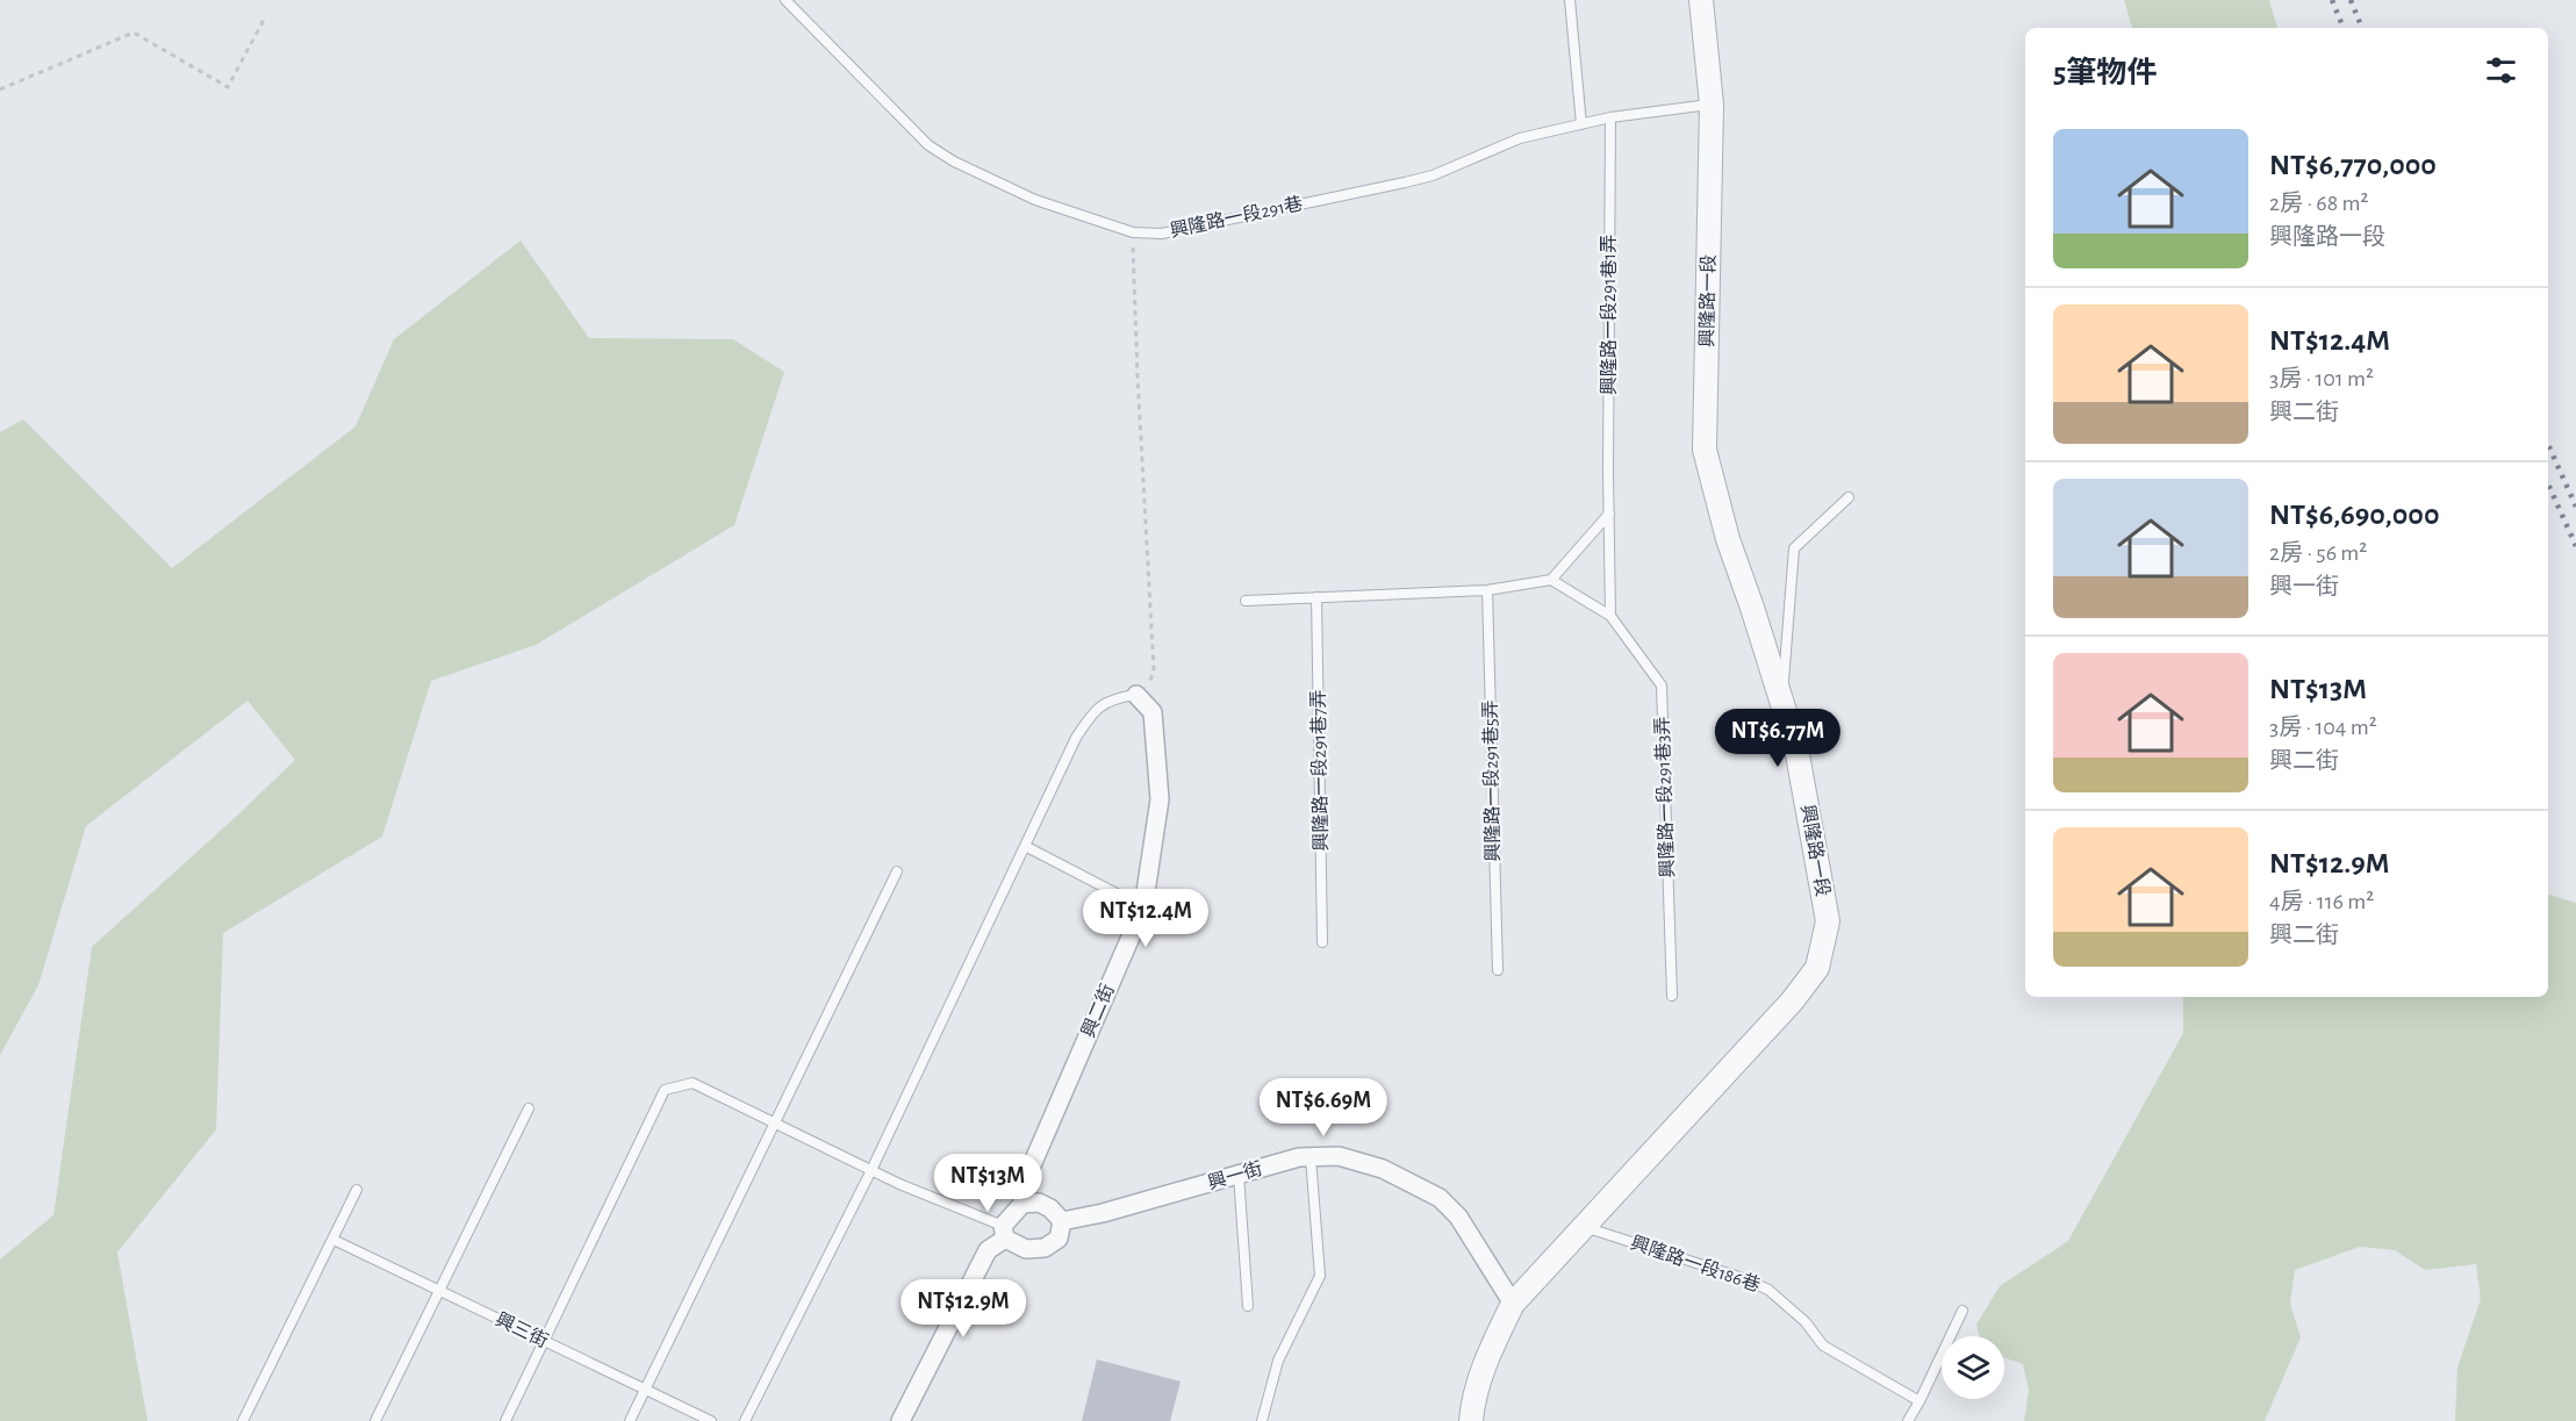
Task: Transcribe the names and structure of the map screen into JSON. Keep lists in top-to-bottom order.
{
  "streets": {
    "street": ["興隆路一段", "興二街", "興一街"],
    "lane": [
      "興隆路一段291巷",
      "興隆路一段291巷1弄",
      "興隆路一段291巷7弄",
      "興隆路一段291巷5弄",
      "興隆路一段291巷3弄",
      "興隆路一段186巷",
      "興三街"
    ]
  },
  "crossings": [
    ["興隆路一段291巷", "興隆路一段"],
    ["興隆路一段291巷", "興隆路一段291巷1弄"],
    ["興隆路一段", "興一街"],
    ["興隆路一段", "興隆路一段186巷"],
    ["興隆路一段291巷1弄", "興隆路一段291巷3弄"],
    ["興二街", "興一街"]
  ],
  "page": {
    "heading": "5筆物件",
    "list": [
      {
        "name": "NT$6,770,000",
        "note": "2房 · 68 m² · 興隆路一段"
      },
      {
        "name": "NT$12.4M",
        "note": "3房 · 101 m² · 興二街"
      },
      {
        "name": "NT$6,690,000",
        "note": "2房 · 56 m² · 興一街"
      },
      {
        "name": "NT$13M",
        "note": "3房 · 104 m² · 興二街"
      },
      {
        "name": "NT$12.9M",
        "note": "4房 · 116 m² · 興二街"
      }
    ],
    "price": [
      "NT$6.77M",
      "NT$12.4M",
      "NT$6.69M",
      "NT$13M",
      "NT$12.9M"
    ]
  }
}
